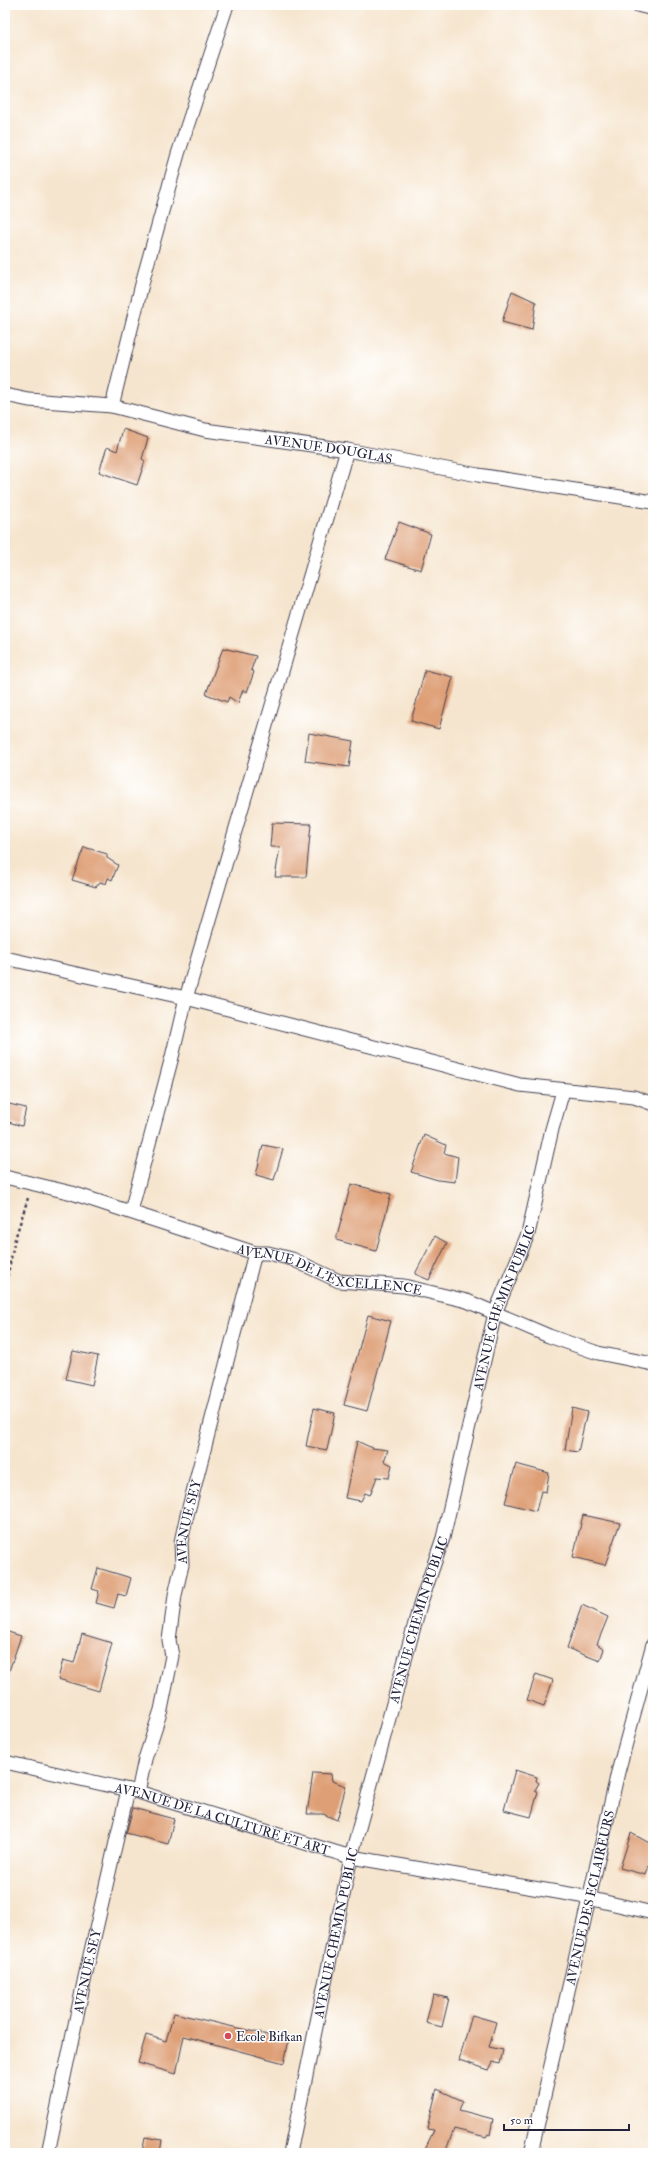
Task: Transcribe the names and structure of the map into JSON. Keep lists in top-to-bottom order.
{
  "streets": {
    "street": [
      "AVENUE DOUGLAS",
      "AVENUE DE L'EXCELLENCE",
      "AVENUE CHEMIN PUBLIC",
      "AVENUE SEY",
      "AVENUE DE LA CULTURE ET ART",
      "AVENUE DES ECLAIREURS"
    ]
  },
  "crossings": [
    ["AVENUE DE L'EXCELLENCE", "AVENUE CHEMIN PUBLIC"],
    ["AVENUE DE L'EXCELLENCE", "AVENUE SEY"],
    ["AVENUE CHEMIN PUBLIC", "AVENUE DE LA CULTURE ET ART"],
    ["AVENUE SEY", "AVENUE DE LA CULTURE ET ART"],
    ["AVENUE DE LA CULTURE ET ART", "AVENUE DES ECLAIREURS"]
  ],
  "places": ["Ecole Bifkan"],
  "scale_bar": "50 m"
}
